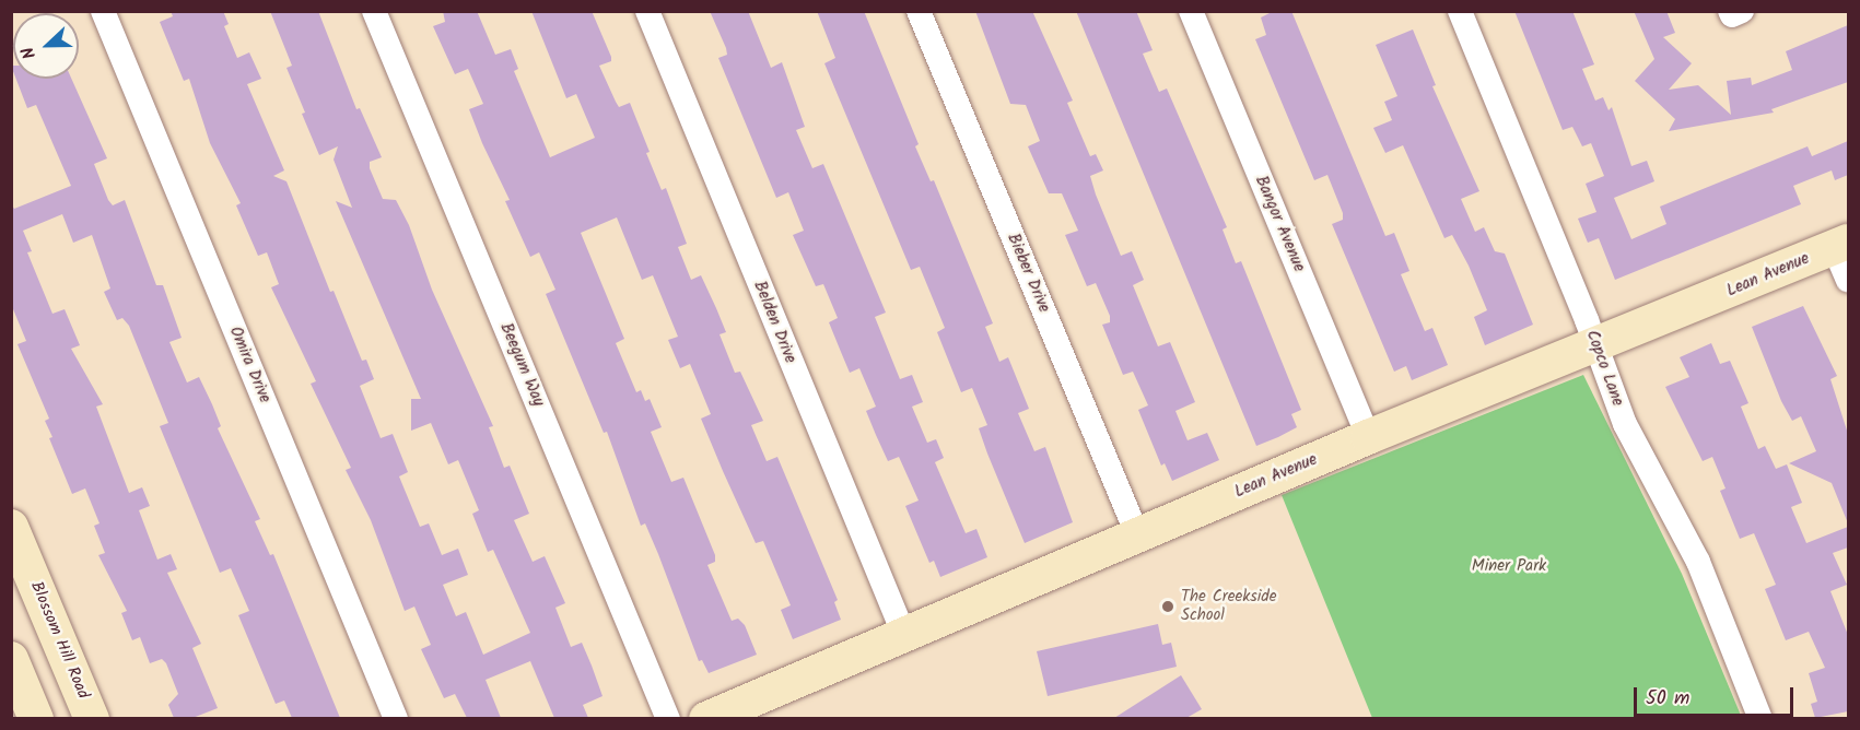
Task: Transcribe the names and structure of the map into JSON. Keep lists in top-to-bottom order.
{
  "streets": {
    "street": [
      "Bangor Avenue",
      "Bieber Drive",
      "Lean Avenue",
      "Belden Drive",
      "Omira Drive",
      "Beegum Way",
      "Copco Lane",
      "Blossom Hill Road"
    ]
  },
  "crossings": [
    ["Bangor Avenue", "Lean Avenue"],
    ["Bieber Drive", "Lean Avenue"],
    ["Lean Avenue", "Belden Drive"],
    ["Lean Avenue", "Copco Lane"]
  ],
  "parks": ["Miner Park"],
  "places": ["The Creekside School"],
  "scale_bar": "50 m",
  "north": "left"
}
